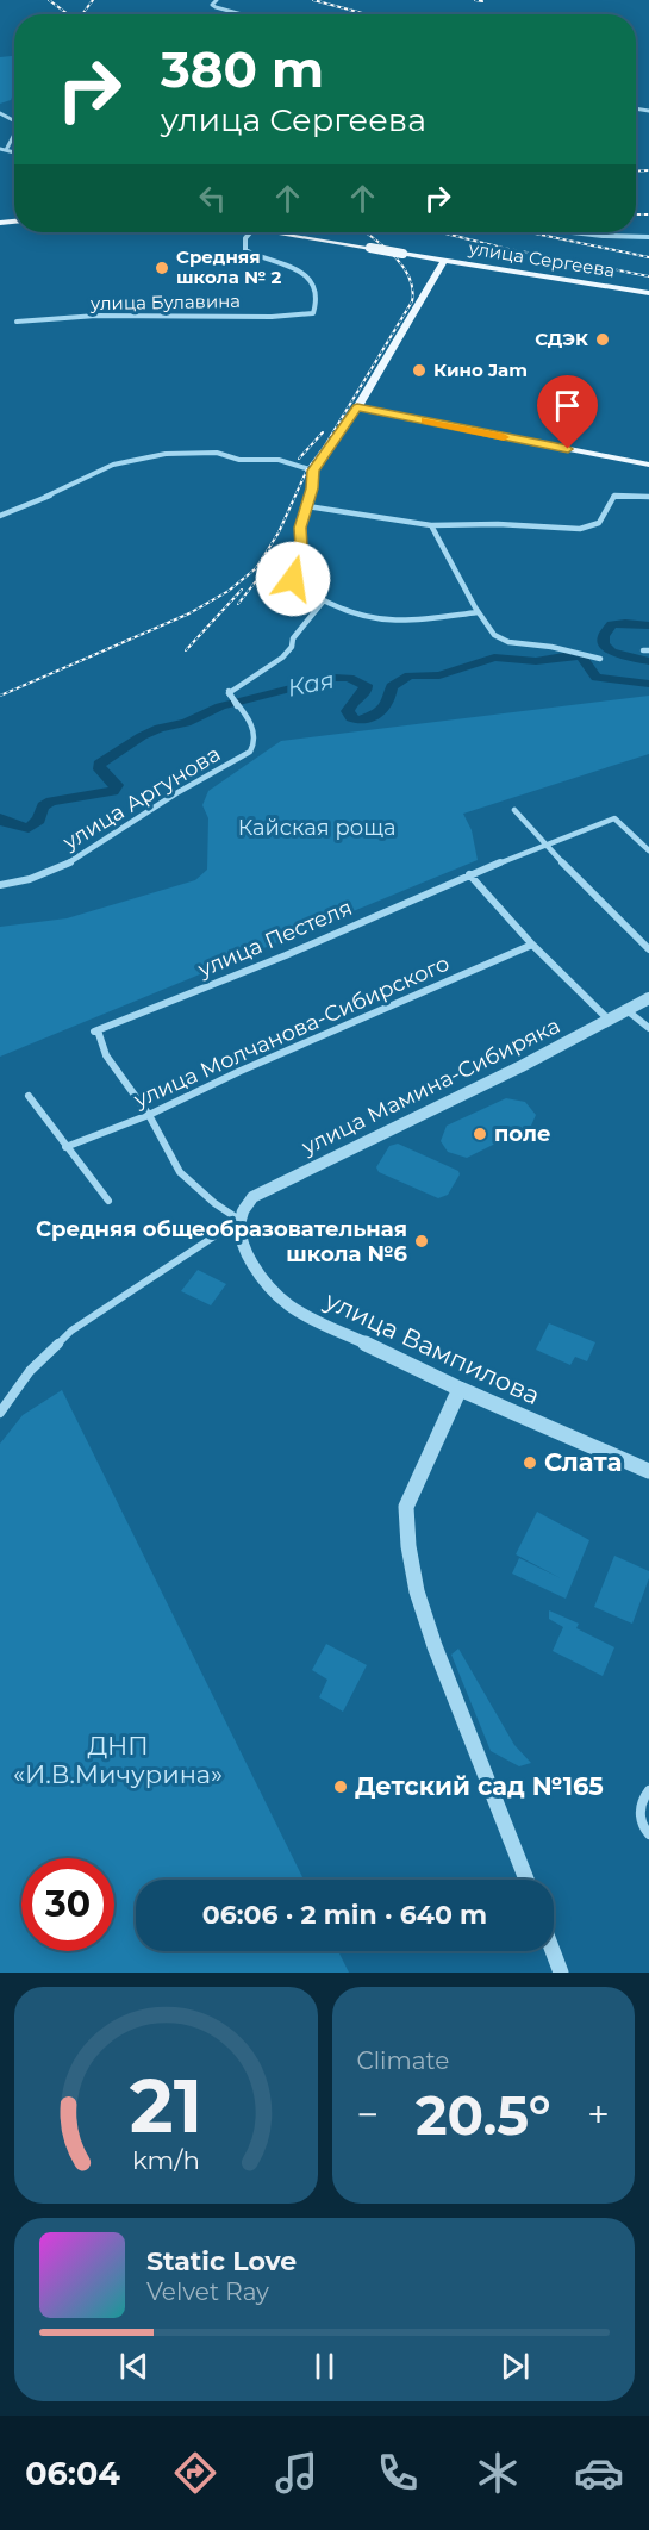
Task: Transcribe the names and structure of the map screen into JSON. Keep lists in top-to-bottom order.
{
  "streets": {
    "main road": ["улица Сергеева"],
    "street": [
      "улица Булавина",
      "улица Аргунова",
      "улица Пестеля",
      "улица Молчанова-Сибирского",
      "улица Мамина-Сибиряка",
      "улица Вампилова"
    ]
  },
  "crossings": [
    ["улица Пестеля", "улица Молчанова-Сибирского"],
    ["улица Мамина-Сибиряка", "улица Вампилова"]
  ],
  "water": ["Кая"],
  "parks": ["Кайская роща", "ДНП «И.В.Мичурина»"],
  "places": [
    "Средняя школа № 2",
    "СДЭК",
    "Кино Jam",
    "поле",
    "Средняя общеобразовательная школа №6",
    "Слата",
    "Детский сад №165"
  ],
  "page": {
    "turn": ["380 m", "улица Сергеева"],
    "limit": "30",
    "trip": "06:06 · 2 min · 640 m",
    "tile": "Climate",
    "heat": ["−", "20.5°", "+"],
    "song": ["Static Love", "Velvet Ray"],
    "tabs": "06:04",
    "gauge": ["21", "km/h"]
  }
}
